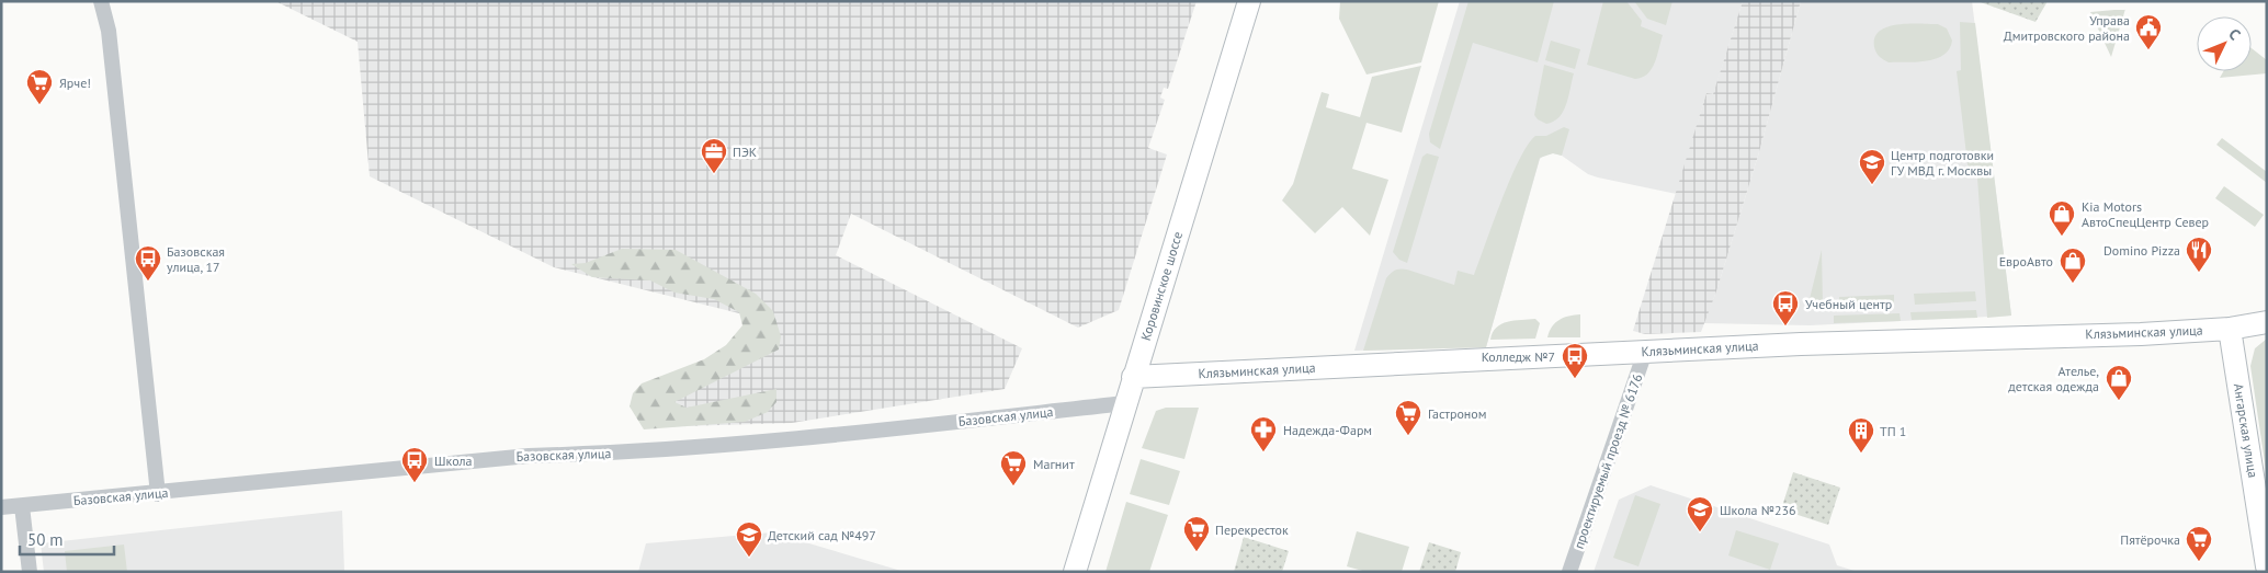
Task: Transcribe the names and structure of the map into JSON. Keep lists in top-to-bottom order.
{
  "streets": {
    "street": [
      "Коровинское шоссе",
      "Клязьминская улица",
      "Базовская улица",
      "Ангарская улица",
      "проектируемый проезд № 6176"
    ]
  },
  "crossings": [
    ["Коровинское шоссе", "Клязьминская улица"],
    ["Коровинское шоссе", "Базовская улица"],
    ["Клязьминская улица", "Ангарская улица"],
    ["Клязьминская улица", "проектируемый проезд № 6176"]
  ],
  "places": {
    "public building": ["Управа Дмитровского района"],
    "supermarket": [
      "Ярче!",
      "Гастроном",
      "Магнит",
      "Перекресток",
      "Пятёрочка"
    ],
    "office": ["ПЭК"],
    "school or university": ["Центр подготовки ГУ МВД г. Москвы", "Школа №236", "Детский сад №497"],
    "shop": ["Kia Motors АвтоСпецЦентр Север", "ЕвроАвто", "Ателье, детская одежда"],
    "restaurant": ["Domino Pizza"],
    "bus stop": [
      "Базовская улица, 17",
      "Учебный центр",
      "Колледж №7",
      "Школа"
    ],
    "pharmacy": ["Надежда-Фарм"],
    "building": ["ТП 1"]
  },
  "scale_bar": "50 m",
  "north": "top right"
}
